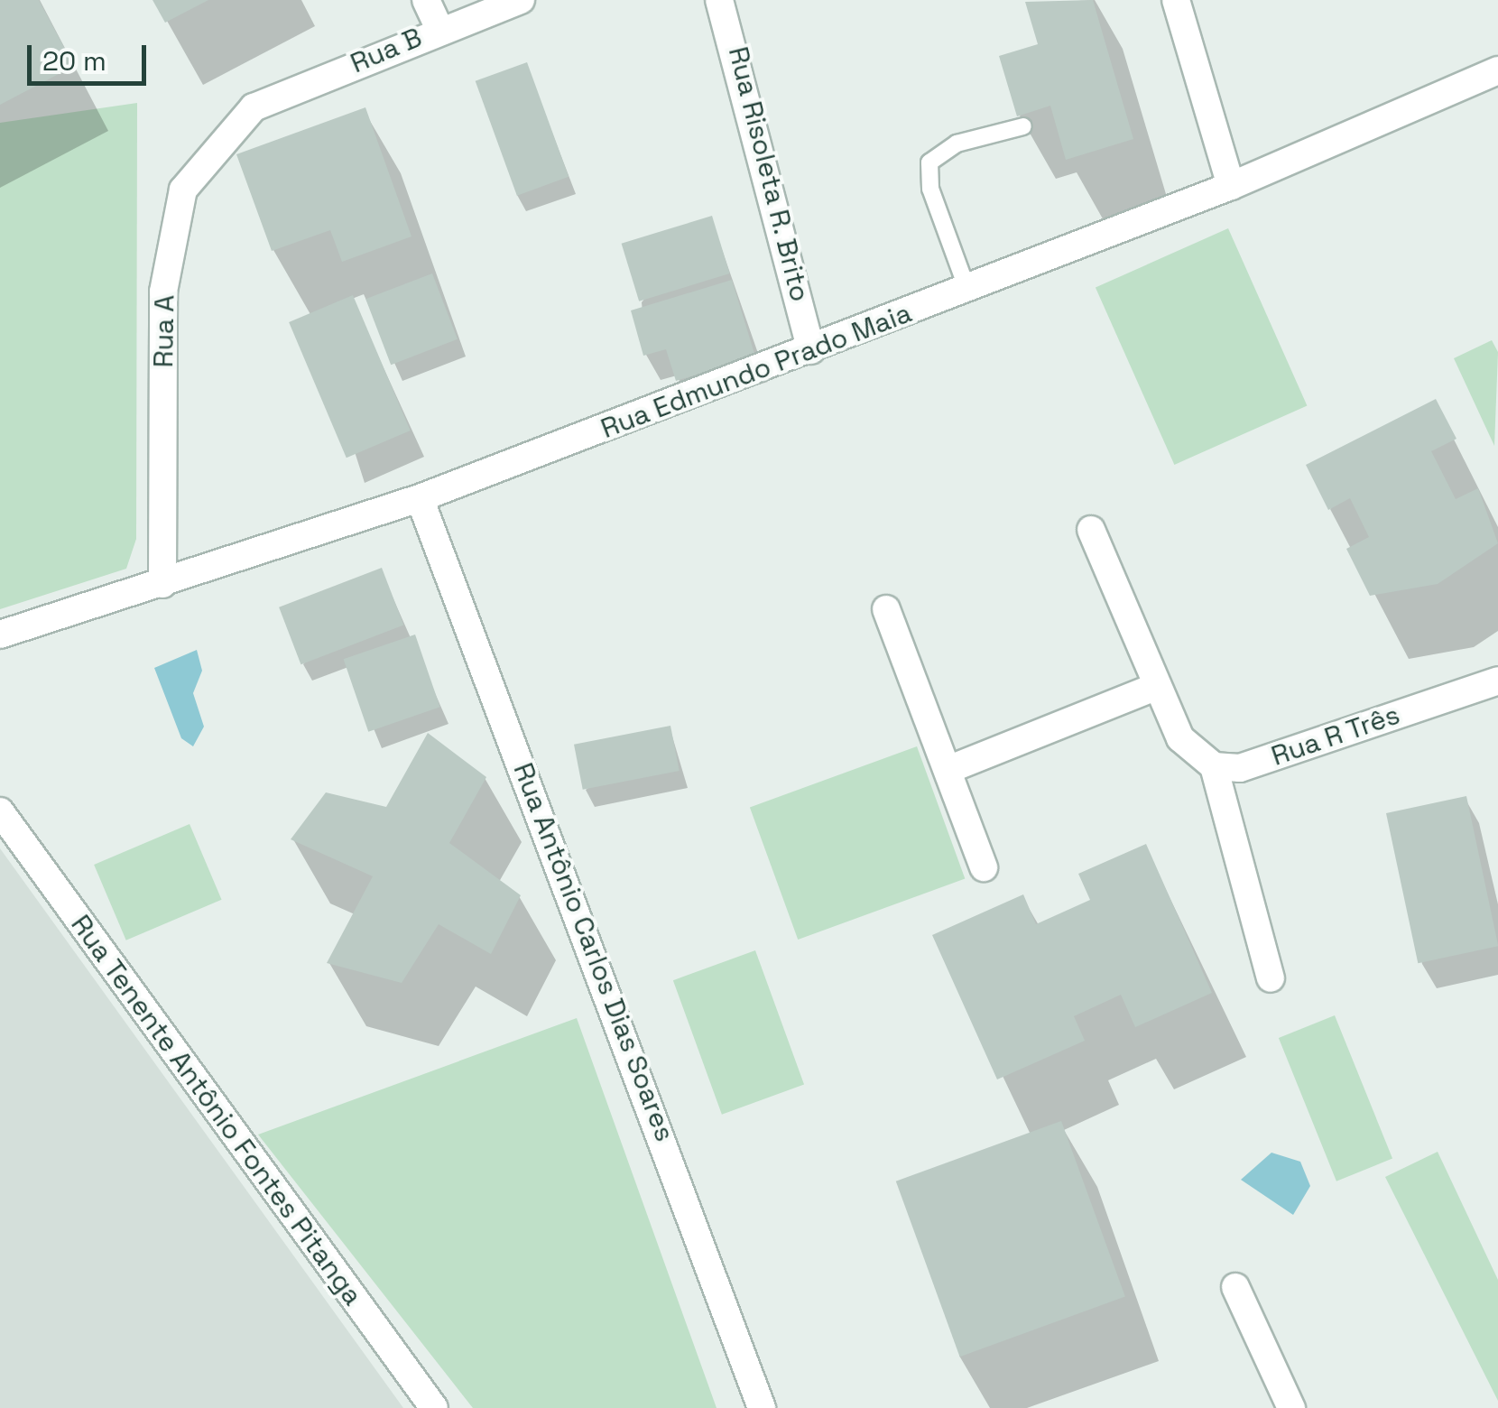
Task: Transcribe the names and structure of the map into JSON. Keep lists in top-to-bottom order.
{
  "streets": {
    "street": [
      "Rua B",
      "Rua Risoleta R. Brito",
      "Rua A",
      "Rua Edmundo Prado Maia",
      "Rua R Três",
      "Rua Antônio Carlos Dias Soares",
      "Rua Tenente Antônio Fontes Pitanga"
    ]
  },
  "crossings": [
    ["Rua B", "Rua A"],
    ["Rua Risoleta R. Brito", "Rua Edmundo Prado Maia"],
    ["Rua A", "Rua Edmundo Prado Maia"],
    ["Rua Edmundo Prado Maia", "Rua Antônio Carlos Dias Soares"]
  ],
  "scale_bar": "20 m"
}
